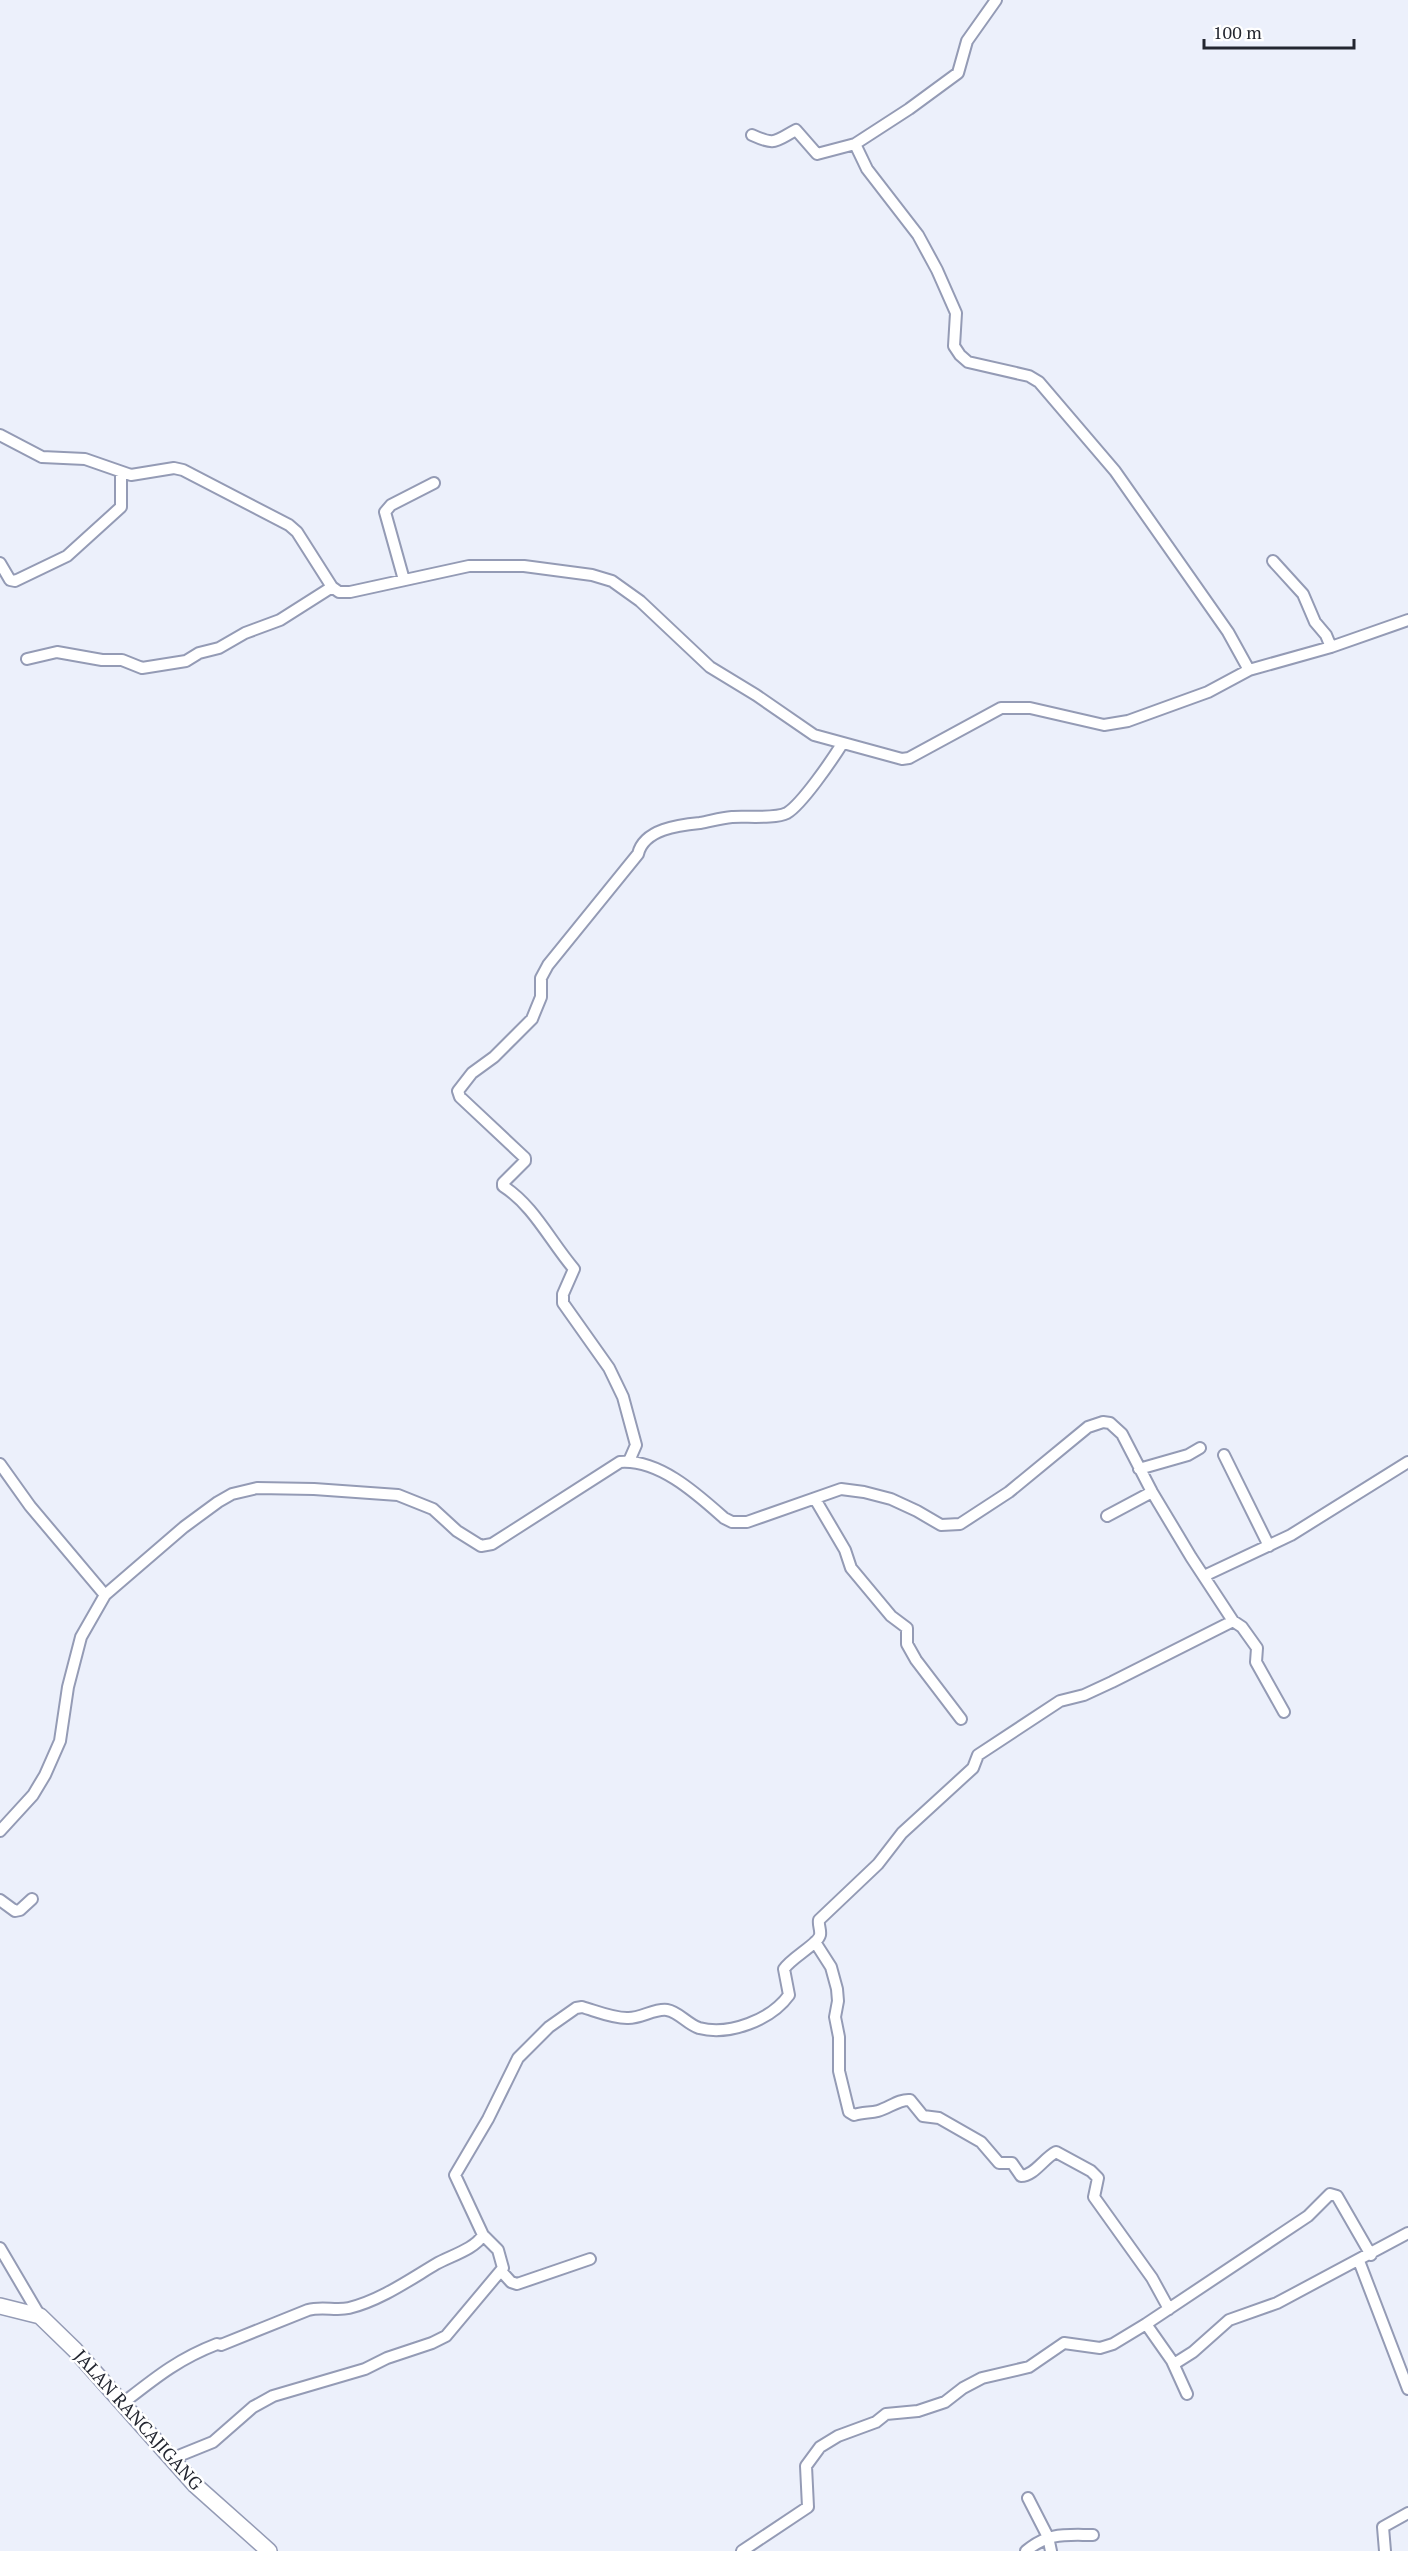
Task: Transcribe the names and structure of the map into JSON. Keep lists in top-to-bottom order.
{
  "streets": {
    "main road": ["JALAN RANCAJIGANG"]
  },
  "scale_bar": "100 m"
}
